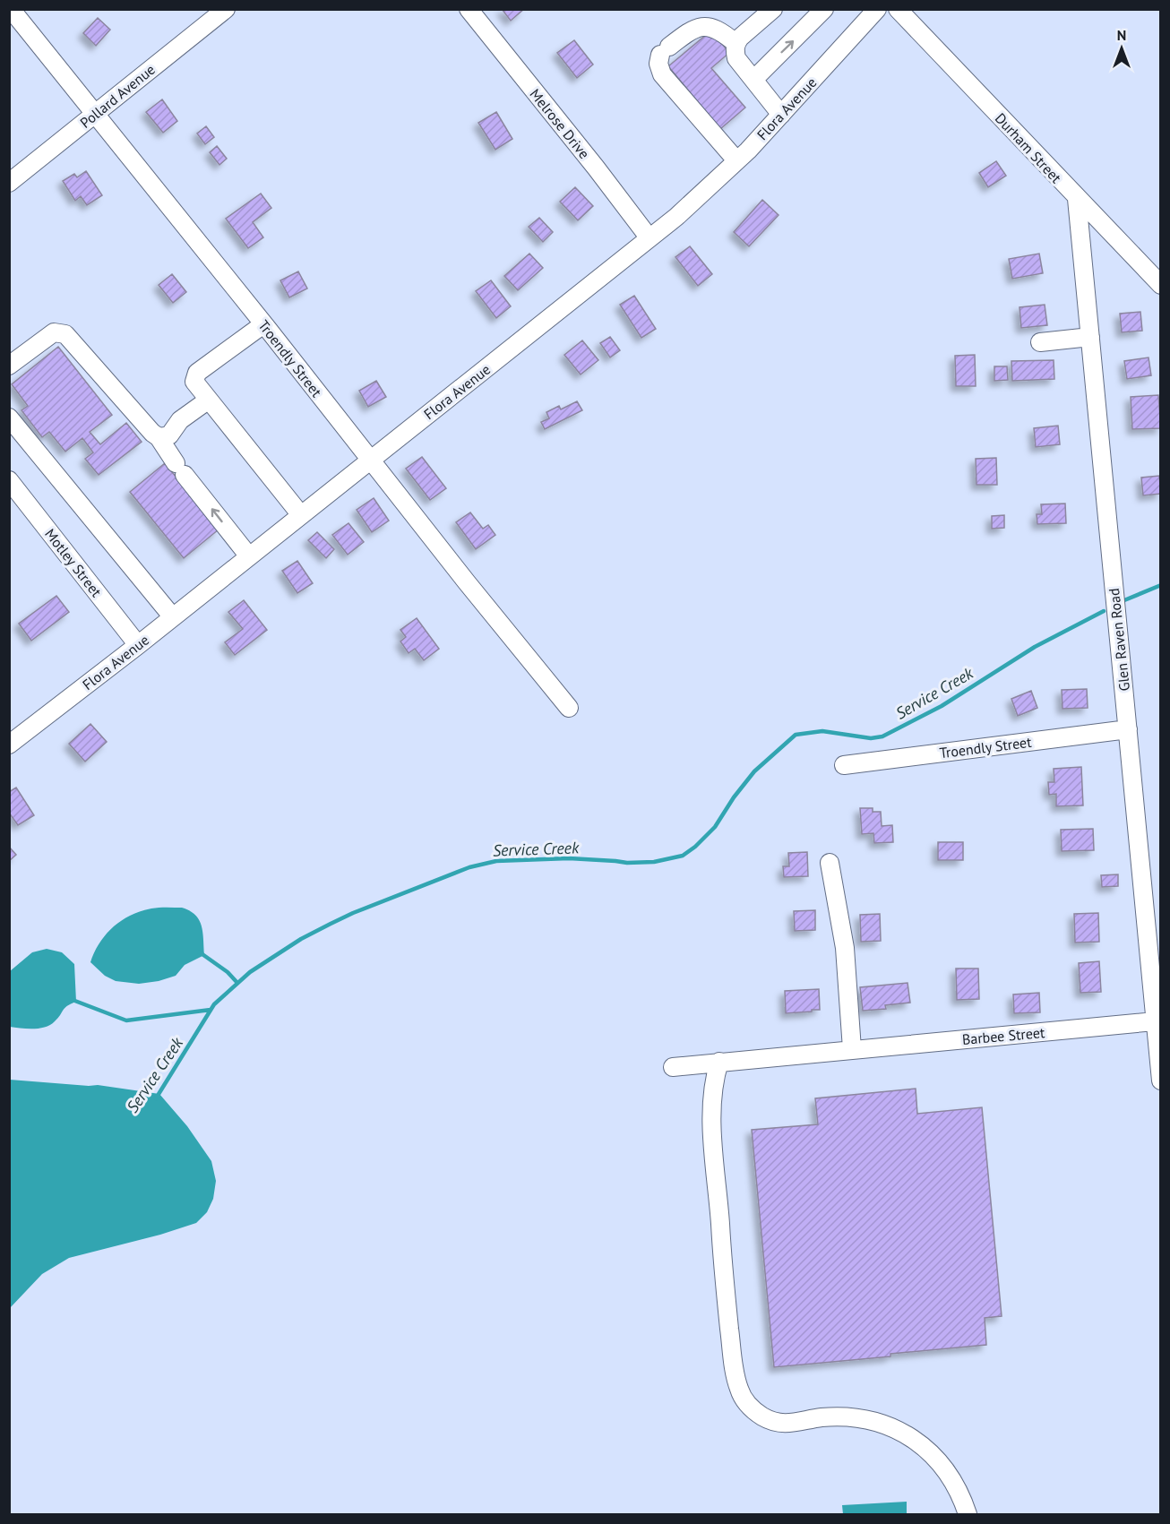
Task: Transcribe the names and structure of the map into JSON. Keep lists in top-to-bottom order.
{
  "streets": {
    "street": [
      "Pollard Avenue",
      "Flora Avenue",
      "Melrose Drive",
      "Durham Street",
      "Troendly Street",
      "Motley Street",
      "Glen Raven Road",
      "Barbee Street"
    ]
  },
  "crossings": [
    ["Pollard Avenue", "Troendly Street"],
    ["Flora Avenue", "Melrose Drive"],
    ["Flora Avenue", "Troendly Street"],
    ["Flora Avenue", "Motley Street"],
    ["Durham Street", "Glen Raven Road"],
    ["Troendly Street", "Glen Raven Road"],
    ["Glen Raven Road", "Barbee Street"]
  ],
  "water": ["Service Creek"],
  "north": "top"
}
